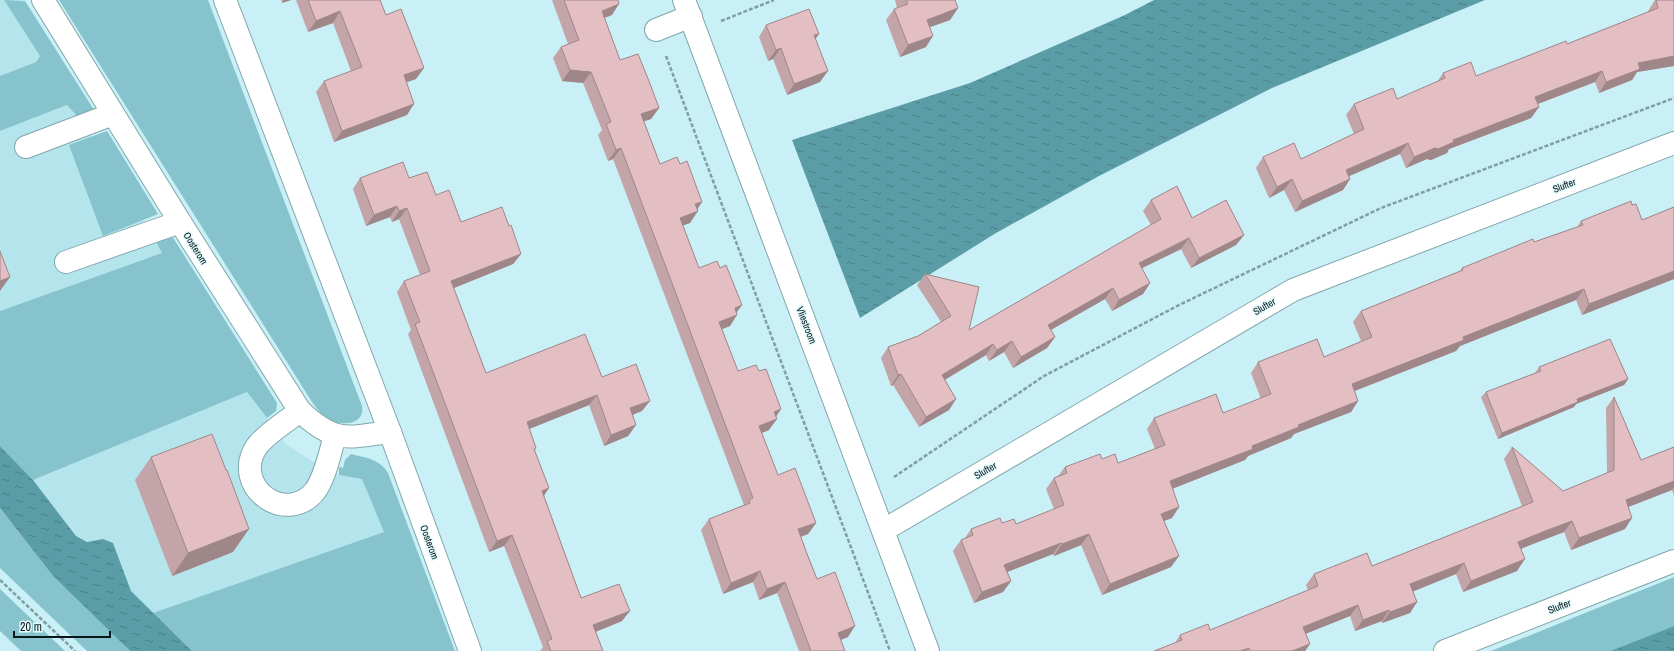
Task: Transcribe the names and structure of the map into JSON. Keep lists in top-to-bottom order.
{
  "streets": {
    "street": ["Slufter", "Oosterom", "Vliestroom"]
  },
  "crossings": [
    ["Slufter", "Vliestroom"]
  ],
  "scale_bar": "20 m"
}
